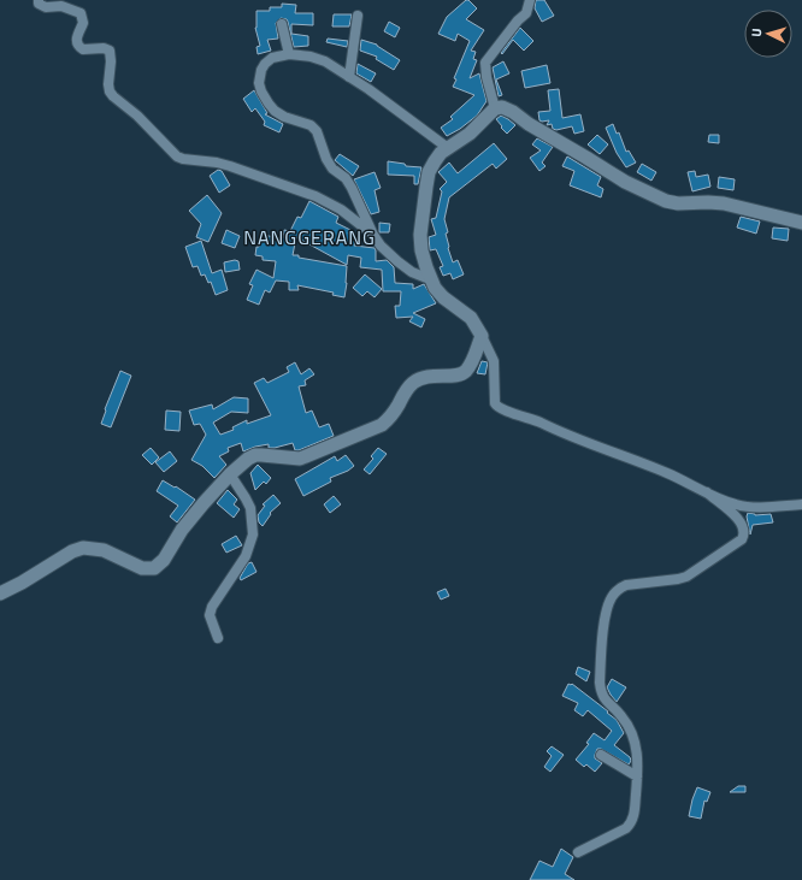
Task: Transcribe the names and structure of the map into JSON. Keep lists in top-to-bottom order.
{
  "districts": ["NANGGERANG"],
  "north": "left"
}
